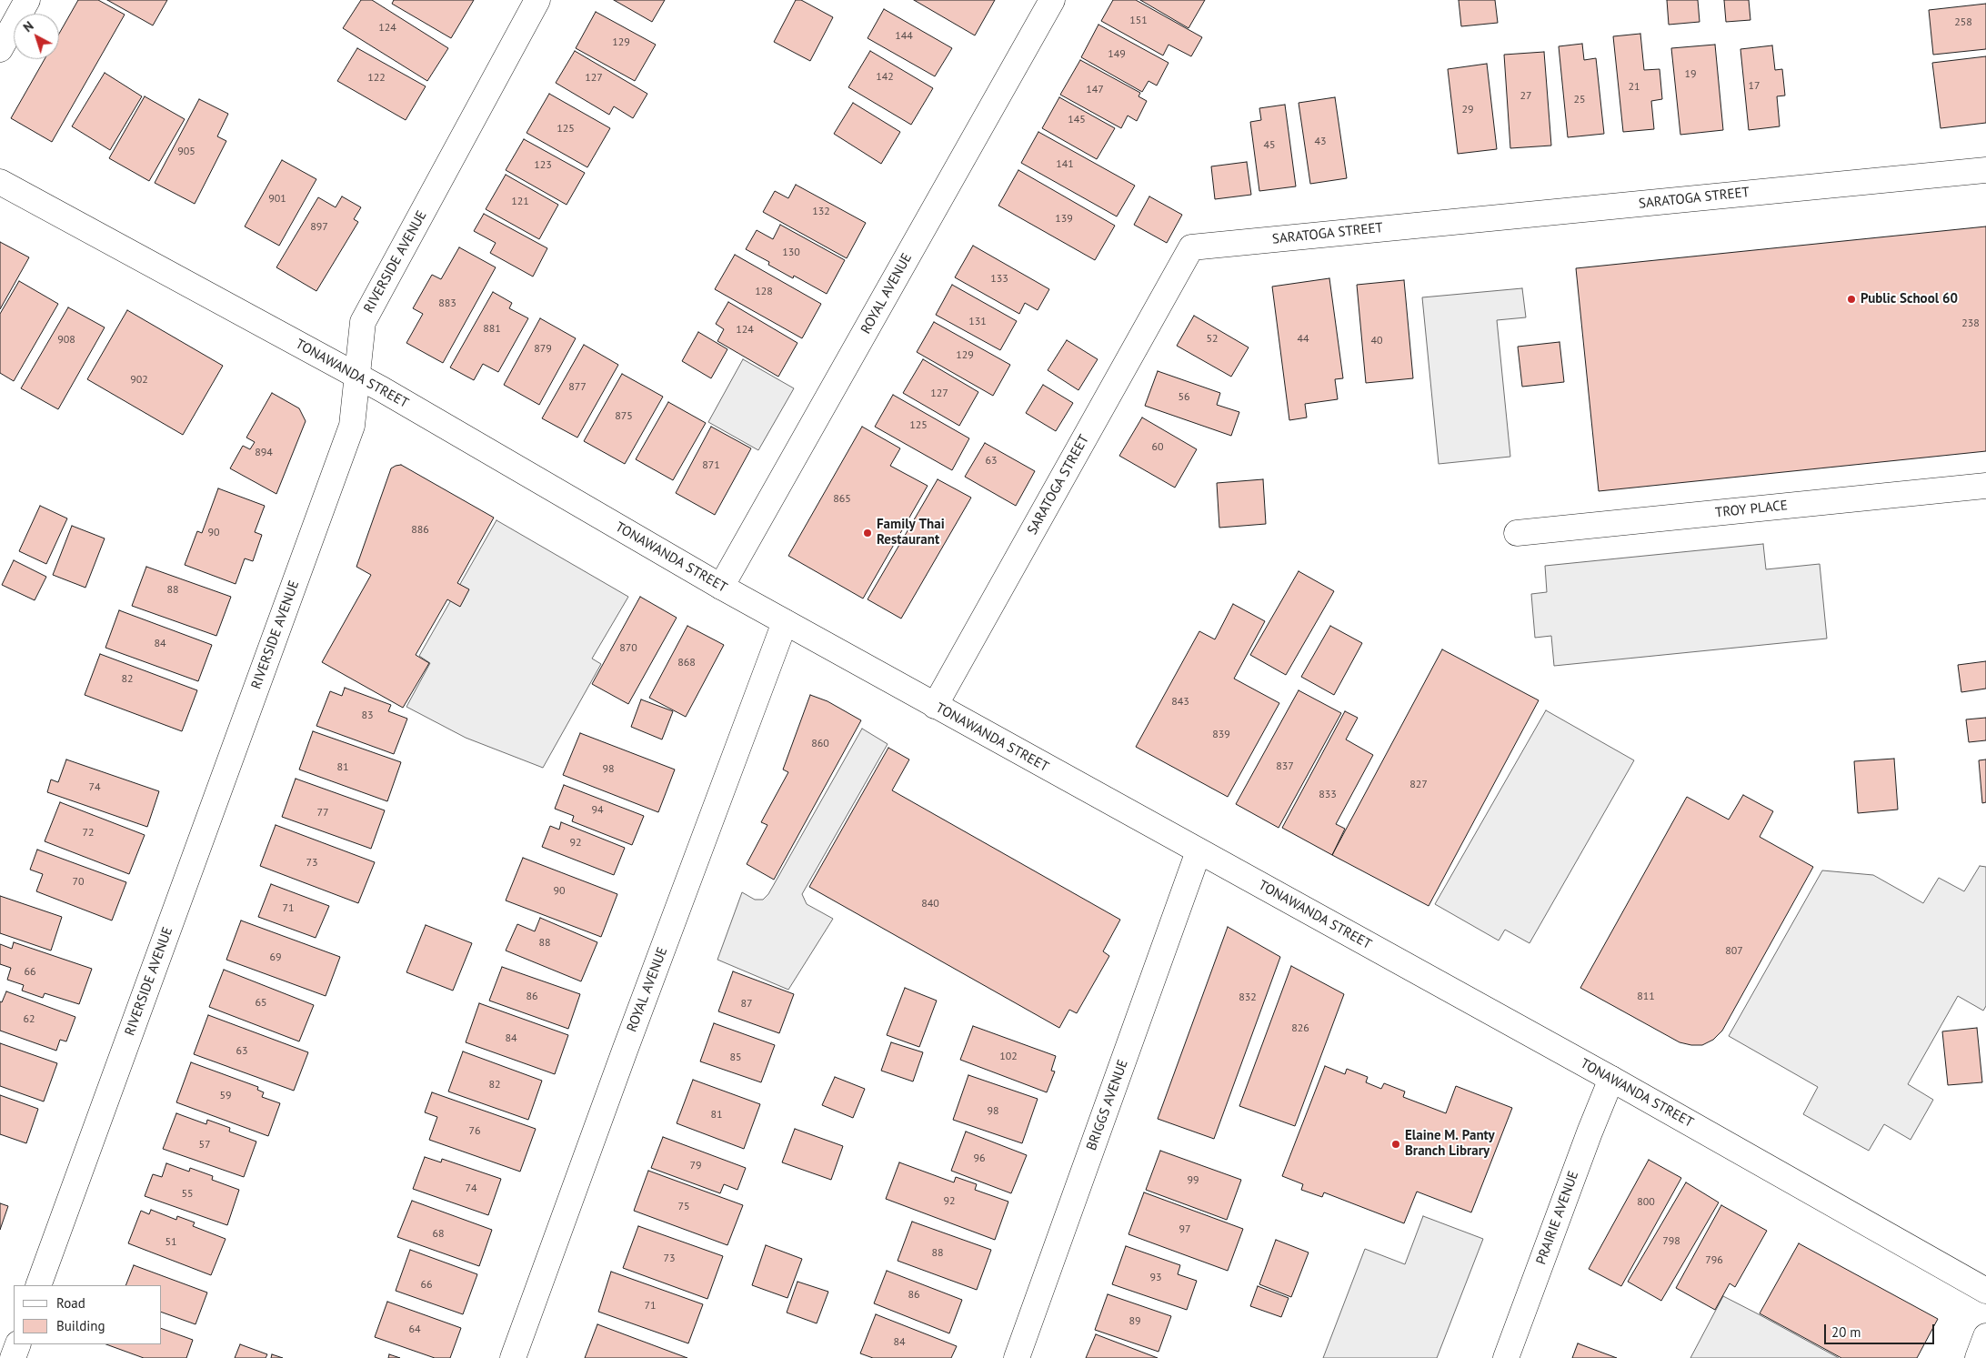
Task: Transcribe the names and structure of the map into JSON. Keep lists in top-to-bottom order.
{
  "streets": {
    "street": [
      "SARATOGA STREET",
      "RIVERSIDE AVENUE",
      "ROYAL AVENUE",
      "TONAWANDA STREET",
      "TROY PLACE",
      "BRIGGS AVENUE",
      "PRAIRIE AVENUE"
    ]
  },
  "crossings": [
    ["SARATOGA STREET", "TONAWANDA STREET"],
    ["RIVERSIDE AVENUE", "TONAWANDA STREET"],
    ["ROYAL AVENUE", "TONAWANDA STREET"],
    ["TONAWANDA STREET", "BRIGGS AVENUE"],
    ["TONAWANDA STREET", "PRAIRIE AVENUE"]
  ],
  "places": ["Public School 60", "Family Thai Restaurant", "Elaine M. Panty Branch Library"],
  "house_numbers": [
    "151",
    "258",
    "124",
    "144",
    "129",
    "149",
    "19",
    "142",
    "122",
    "127",
    "17",
    "21",
    "147",
    "27",
    "25",
    "29",
    "145",
    "125",
    "43",
    "45",
    "905",
    "141",
    "123",
    "901",
    "121",
    "132",
    "139",
    "897",
    "130",
    "133",
    "128",
    "883",
    "131",
    "238",
    "881",
    "124",
    "52",
    "44",
    "908",
    "40",
    "879",
    "129",
    "902",
    "877",
    "127",
    "56",
    "875",
    "125",
    "60",
    "894",
    "63",
    "871",
    "865",
    "886",
    "90",
    "88",
    "84",
    "870",
    "868",
    "82",
    "843",
    "83",
    "839",
    "860",
    "837",
    "81",
    "98",
    "827",
    "74",
    "833",
    "94",
    "77",
    "72",
    "92",
    "73",
    "70",
    "90",
    "840",
    "71",
    "88",
    "807",
    "69",
    "66",
    "86",
    "811",
    "832",
    "65",
    "87",
    "62",
    "826",
    "84",
    "63",
    "102",
    "85",
    "82",
    "59",
    "98",
    "81",
    "76",
    "57",
    "96",
    "79",
    "99",
    "74",
    "55",
    "92",
    "800",
    "75",
    "97",
    "68",
    "798",
    "51",
    "88",
    "73",
    "796",
    "93",
    "66",
    "86",
    "71",
    "89",
    "64",
    "84"
  ],
  "legend": ["Road", "Building"],
  "scale_bar": "20 m",
  "north": "top left"
}
